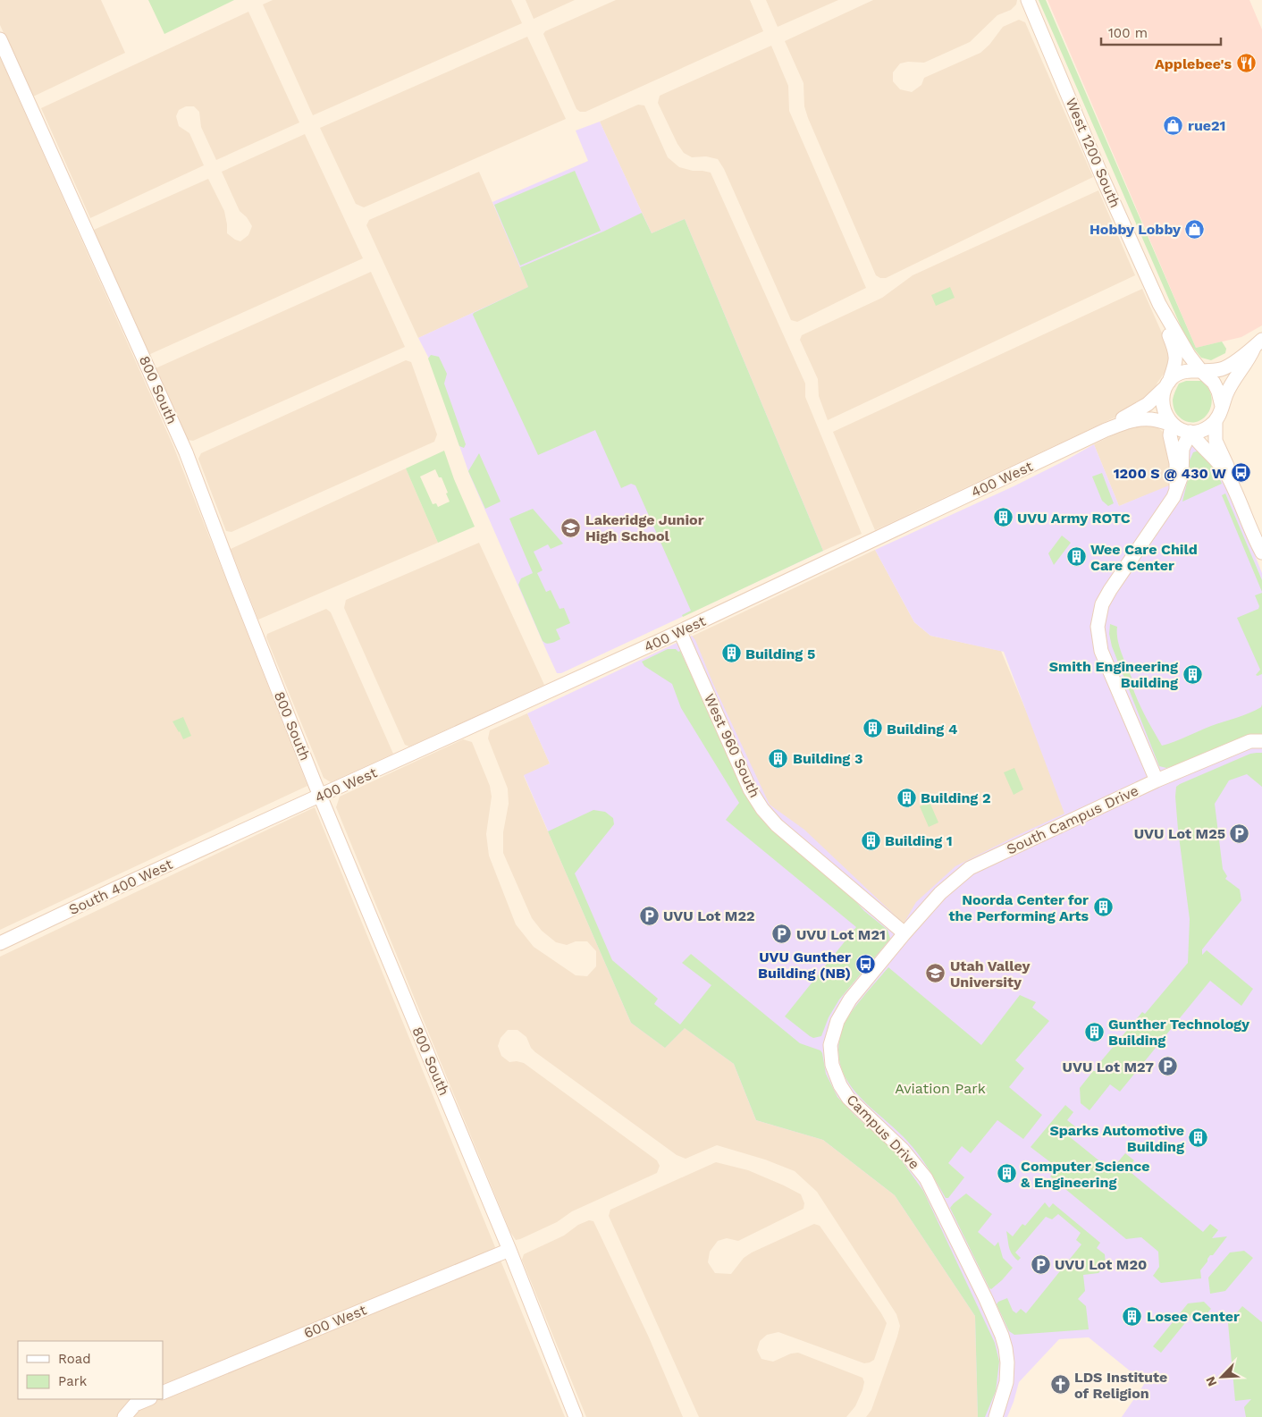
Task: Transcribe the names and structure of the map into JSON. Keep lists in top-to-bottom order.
{
  "streets": {
    "street": [
      "West 1200 South",
      "800 South",
      "400 West",
      "West 960 South",
      "South Campus Drive",
      "South 400 West",
      "Campus Drive",
      "600 West"
    ]
  },
  "crossings": [
    ["800 South", "400 West"],
    ["800 South", "600 West"],
    ["400 West", "West 960 South"],
    ["400 West", "South 400 West"],
    ["West 960 South", "South Campus Drive"],
    ["West 960 South", "Campus Drive"],
    ["South Campus Drive", "Campus Drive"]
  ],
  "parks": ["Aviation Park"],
  "places": {
    "restaurant": ["Applebee's"],
    "shop": ["rue21", "Hobby Lobby"],
    "bus stop": ["1200 S @ 430 W", "UVU Gunther Building (NB)"],
    "building": [
      "UVU Army ROTC",
      "Wee Care Child Care Center",
      "Building 5",
      "Smith Engineering Building",
      "Building 4",
      "Building 3",
      "Building 2",
      "Building 1",
      "Noorda Center for the Performing Arts",
      "Gunther Technology Building",
      "Sparks Automotive Building",
      "Computer Science & Engineering",
      "Losee Center"
    ],
    "school or university": ["Lakeridge Junior High School", "Utah Valley University"],
    "parking": [
      "UVU Lot M25",
      "UVU Lot M22",
      "UVU Lot M21",
      "UVU Lot M27",
      "UVU Lot M20"
    ],
    "church": ["LDS Institute of Religion"]
  },
  "legend": ["Road", "Park"],
  "scale_bar": "100 m",
  "north": "bottom left"
}
